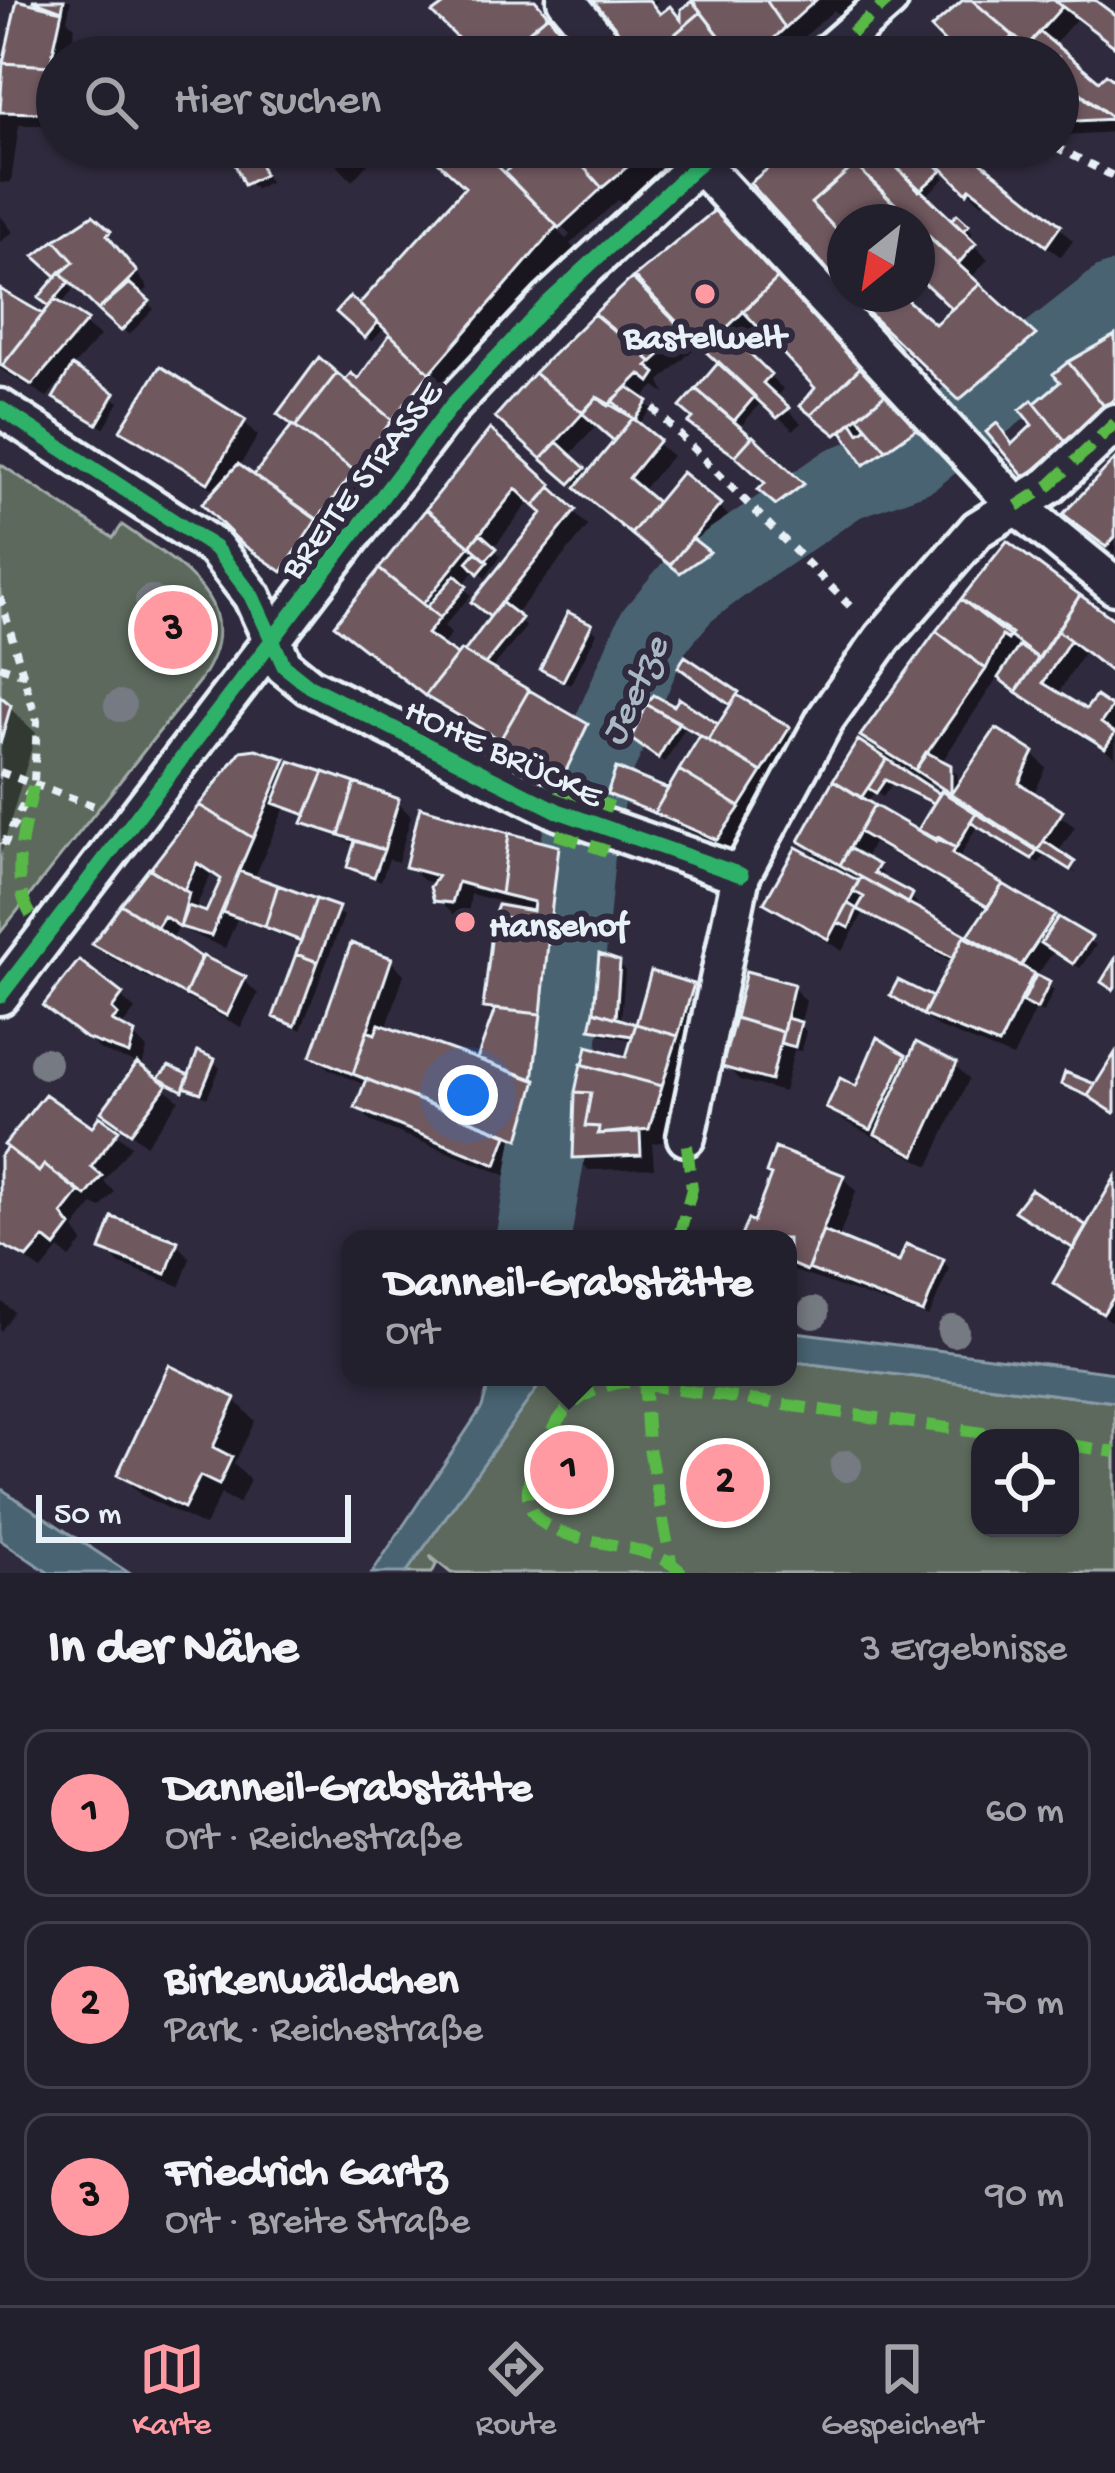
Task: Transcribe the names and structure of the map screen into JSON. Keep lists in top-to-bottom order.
{
  "streets": {
    "street": ["BREITE STRASSE", "HOHE BRÜCKE"]
  },
  "crossings": [
    ["BREITE STRASSE", "HOHE BRÜCKE"]
  ],
  "water": ["Jeetze"],
  "places": ["Bastelwelt", "Hansehof"],
  "scale_bar": "50 m",
  "north": "bottom left",
  "page": {
    "search": "Hier suchen",
    "pins": ["3", "1", "2"],
    "popup": ["Danneil-Grabstätte", "Ort"],
    "scale": "50 m",
    "heading": ["In der Nähe", "3 Ergebnisse"],
    "list": [
      {
        "mark": "1",
        "name": "Danneil-Grabstätte",
        "note": "Ort · Reichestraße",
        "value": "60 m"
      },
      {
        "mark": "2",
        "name": "Birkenwäldchen",
        "note": "Park · Reichestraße",
        "value": "70 m"
      },
      {
        "mark": "3",
        "name": "Friedrich Gartz",
        "note": "Ort · Breite Straße",
        "value": "90 m"
      }
    ],
    "nav": ["Karte", "Route", "Gespeichert"]
  }
}
